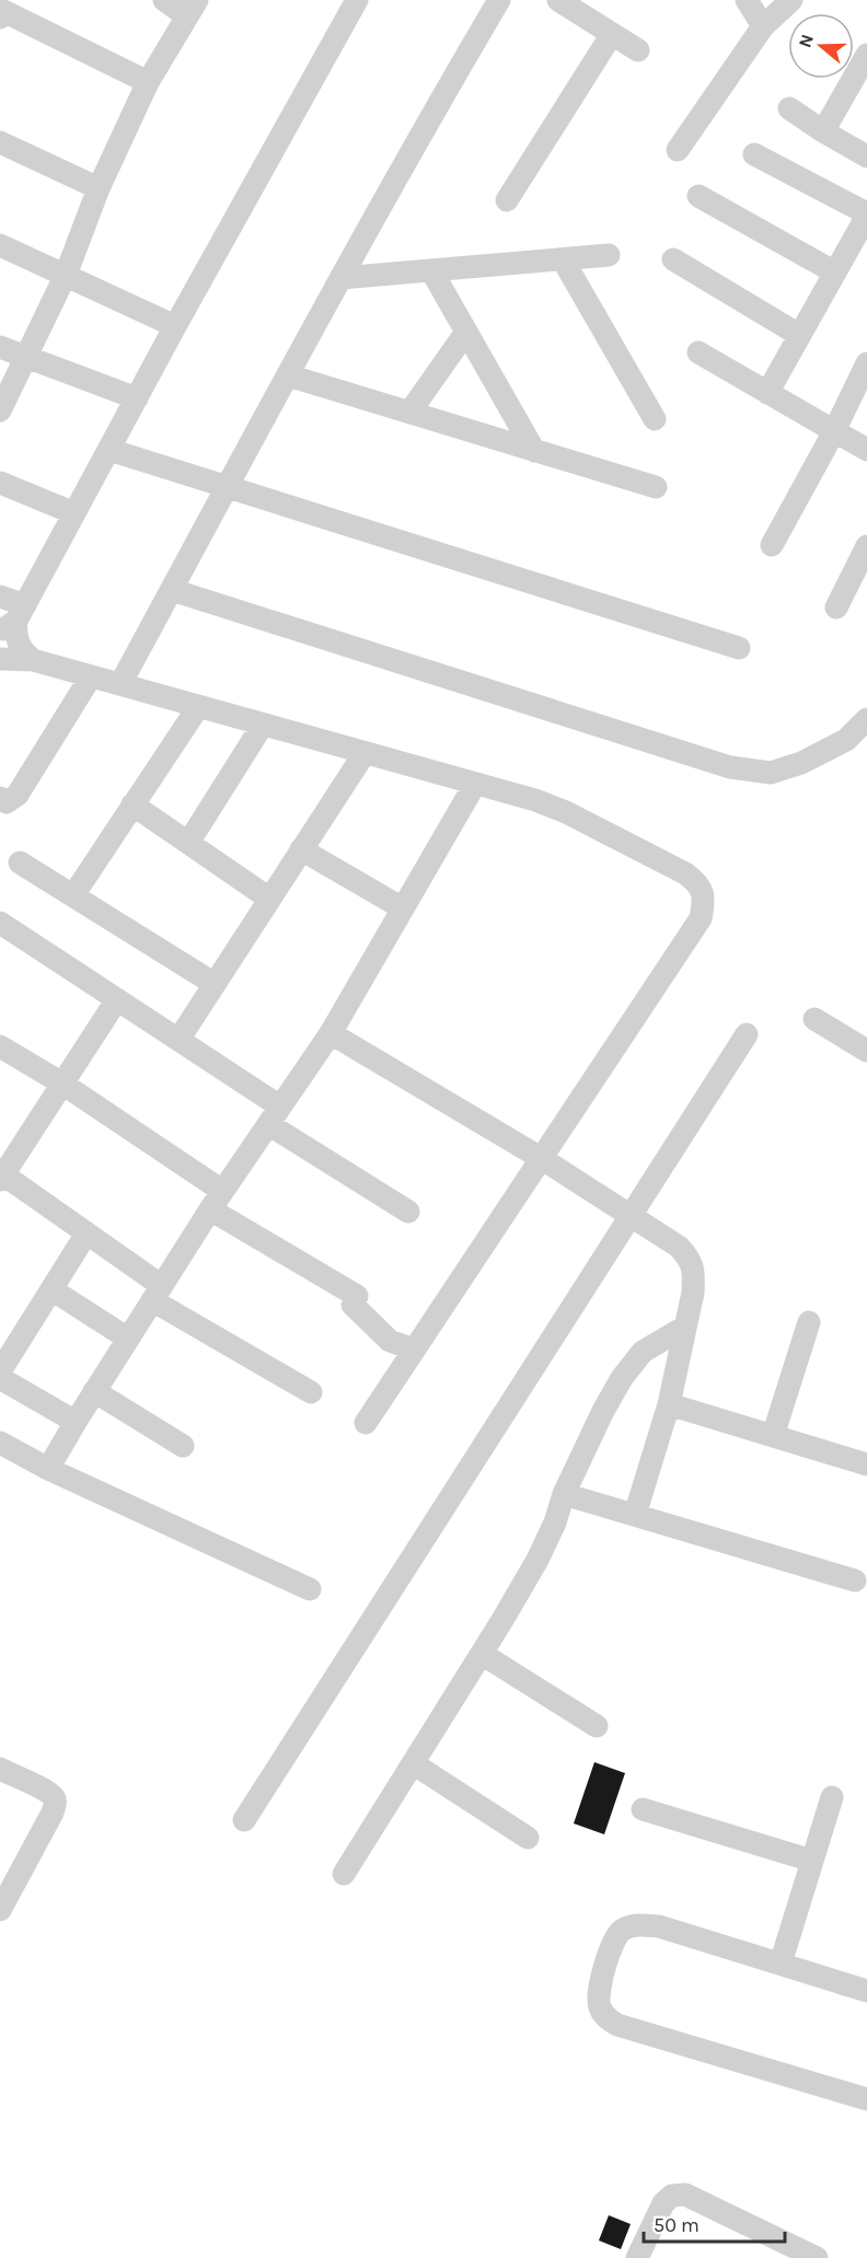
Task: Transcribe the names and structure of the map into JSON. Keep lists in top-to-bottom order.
{
  "scale_bar": "50 m",
  "north": "left"
}
